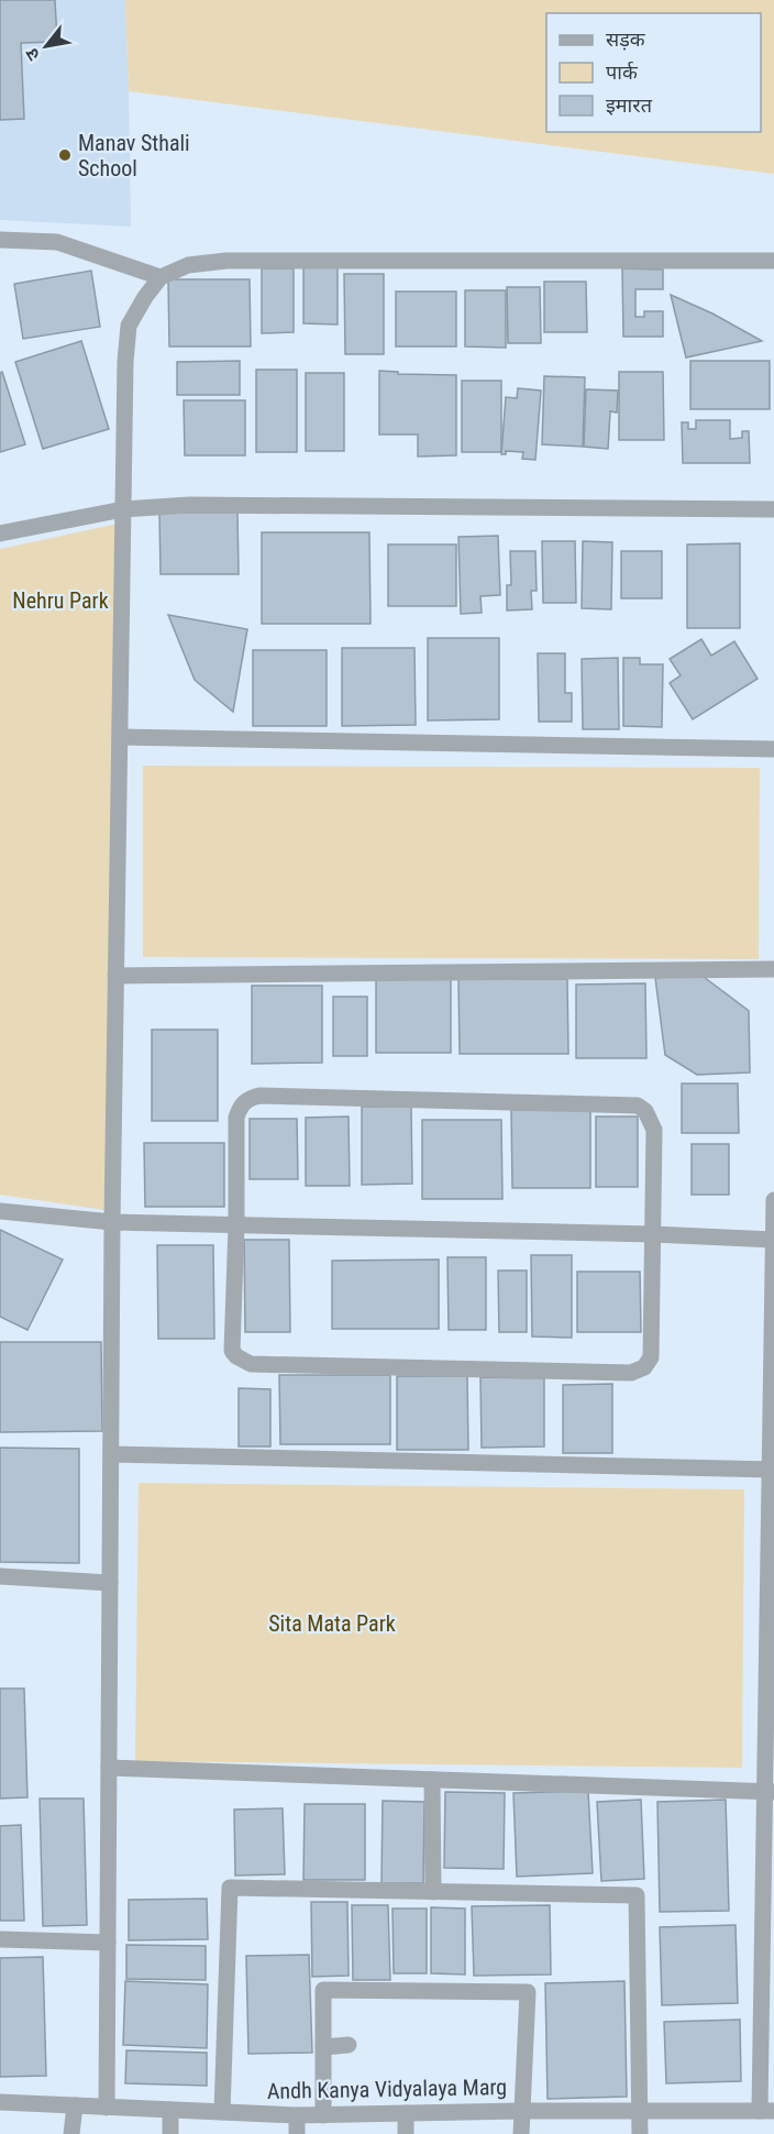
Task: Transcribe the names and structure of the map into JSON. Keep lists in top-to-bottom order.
{
  "streets": {
    "street": ["Andh Kanya Vidyalaya Marg"]
  },
  "parks": ["Nehru Park", "Sita Mata Park"],
  "places": ["Manav Sthali School"],
  "legend": ["सड़क", "पार्क", "इमारत"],
  "north": "bottom left"
}
